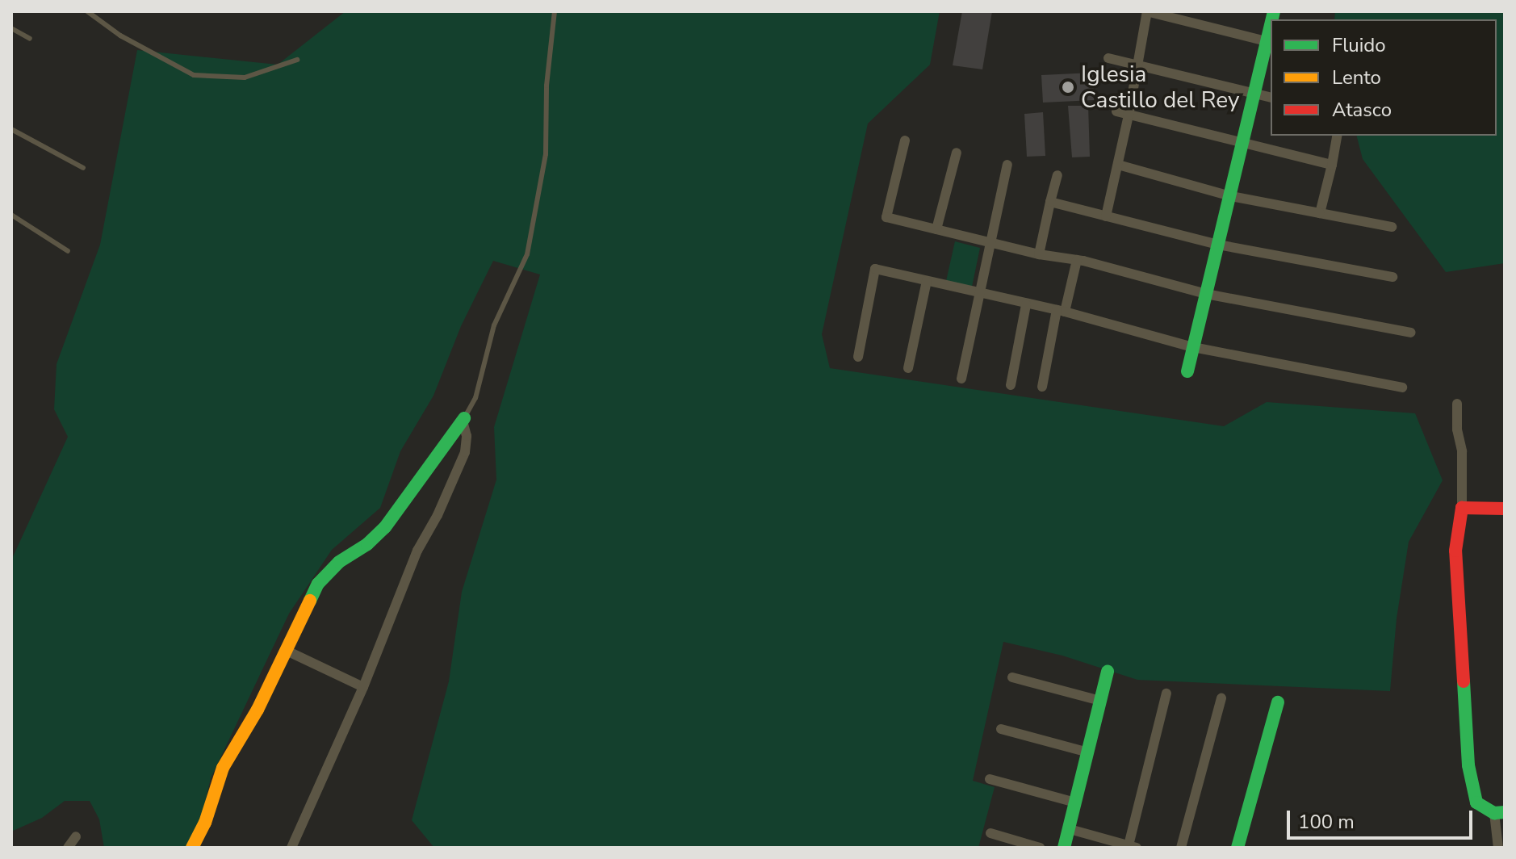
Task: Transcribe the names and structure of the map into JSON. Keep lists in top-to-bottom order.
{
  "places": ["Iglesia Castillo del Rey"],
  "legend": ["Fluido", "Lento", "Atasco"],
  "scale_bar": "100 m"
}
